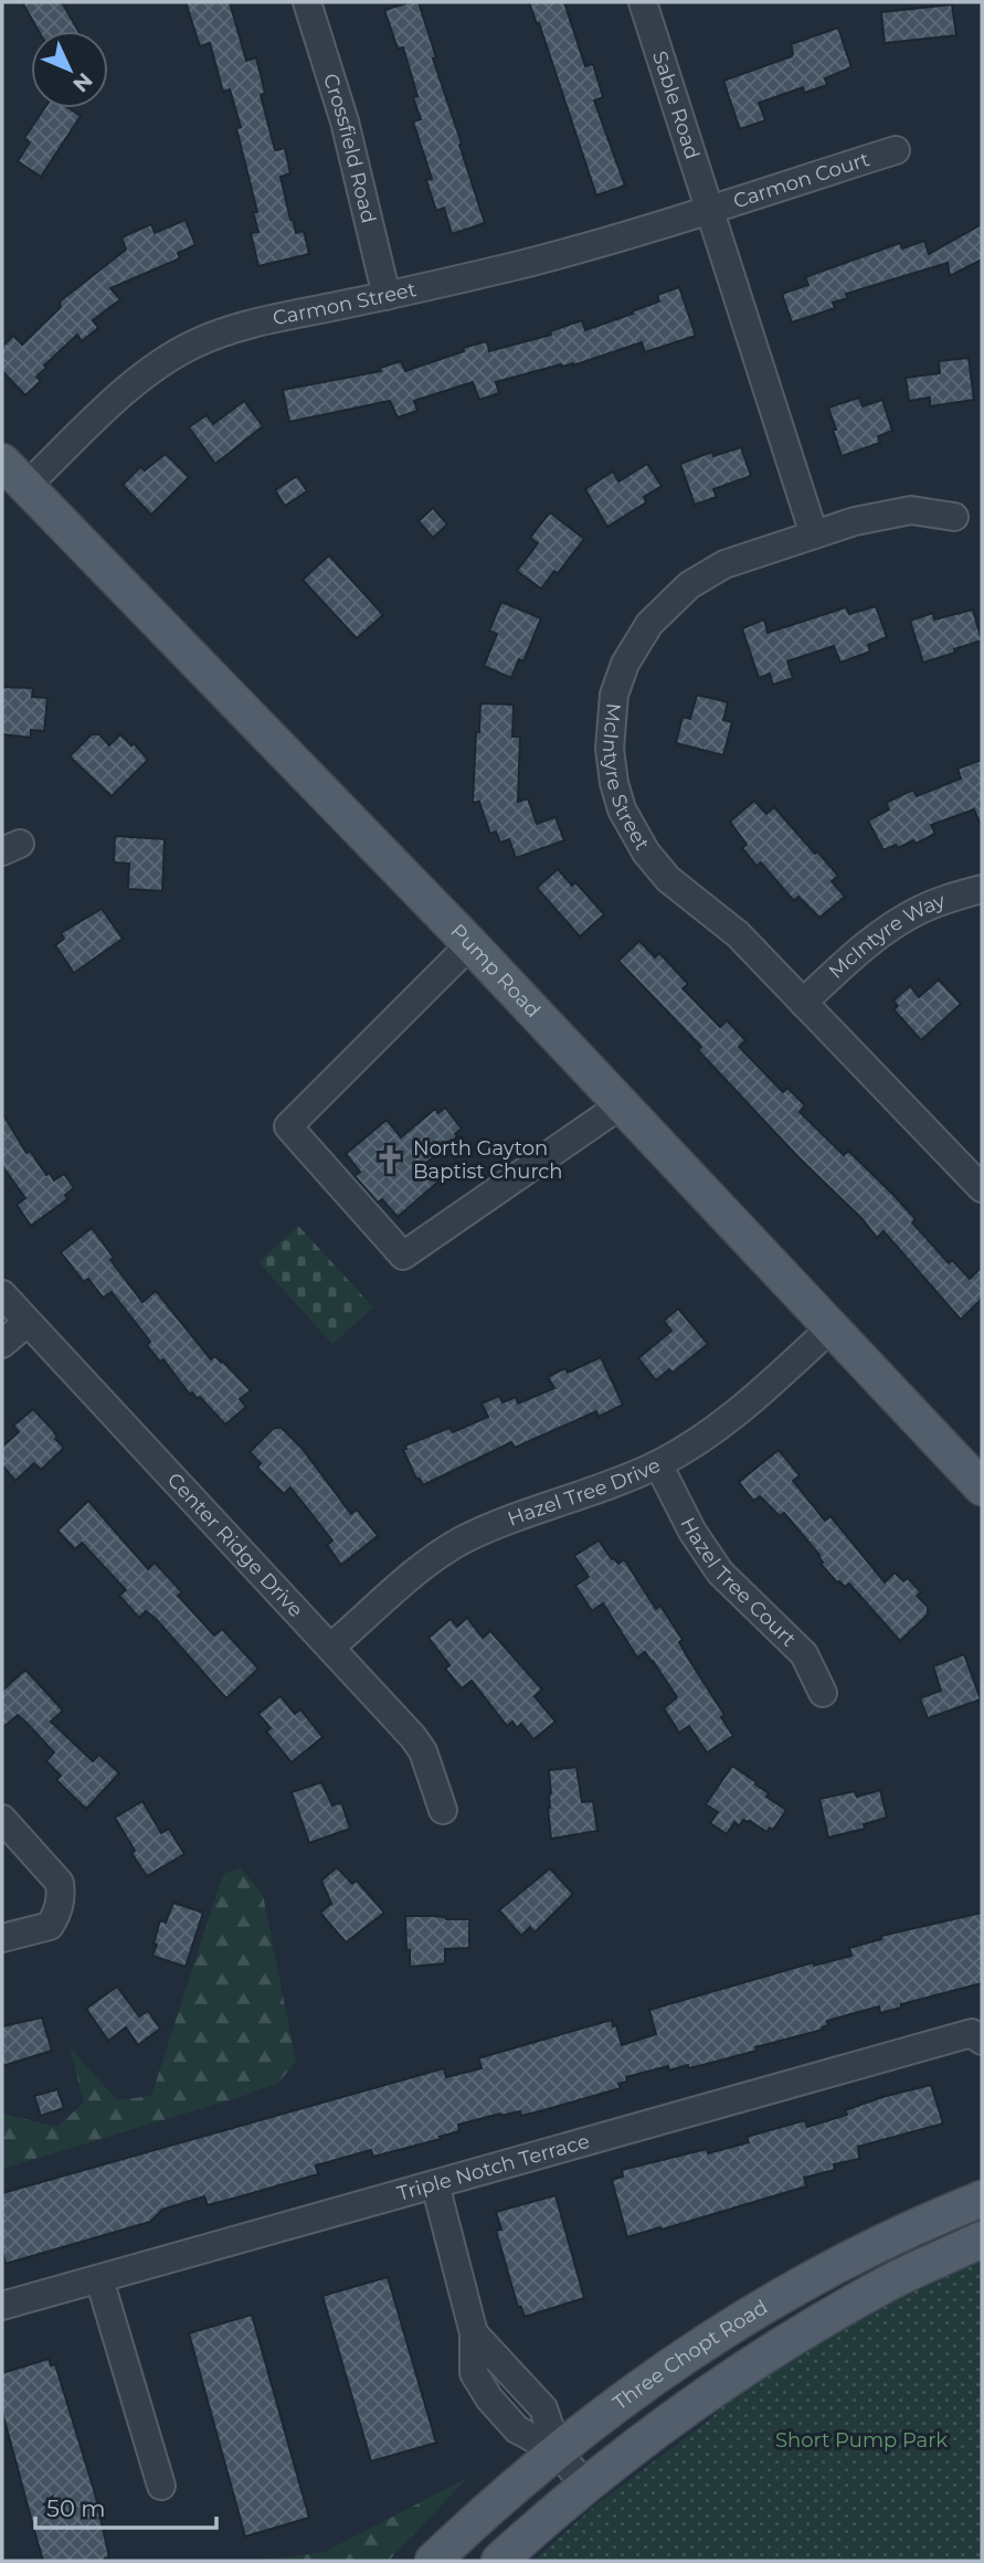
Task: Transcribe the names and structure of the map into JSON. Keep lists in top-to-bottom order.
{
  "streets": {
    "main road": ["Pump Road", "Three Chopt Road"],
    "street": [
      "Sable Road",
      "Crossfield Road",
      "Carmon Court",
      "Carmon Street",
      "McIntyre Street",
      "McIntyre Way",
      "Hazel Tree Drive",
      "Center Ridge Drive",
      "Hazel Tree Court",
      "Triple Notch Terrace"
    ]
  },
  "crossings": [
    ["Sable Road", "Carmon Court"],
    ["Sable Road", "Carmon Street"],
    ["Crossfield Road", "Carmon Street"],
    ["Carmon Court", "Carmon Street"],
    ["Carmon Street", "Pump Road"],
    ["McIntyre Street", "McIntyre Way"],
    ["Pump Road", "Hazel Tree Drive"],
    ["Hazel Tree Drive", "Center Ridge Drive"],
    ["Hazel Tree Drive", "Hazel Tree Court"]
  ],
  "parks": ["Short Pump Park"],
  "places": {
    "church": ["North Gayton Baptist Church"]
  },
  "scale_bar": "50 m",
  "north": "bottom right"
}
